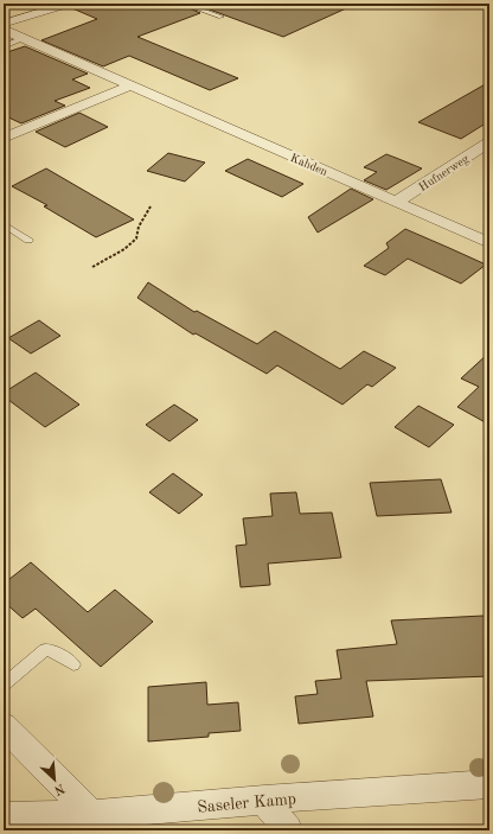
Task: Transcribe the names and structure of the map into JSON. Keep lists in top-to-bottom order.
{
  "streets": {
    "street": ["Kahden", "Hufnerweg", "Saseler Kamp"]
  },
  "crossings": [
    ["Kahden", "Hufnerweg"]
  ],
  "north": "bottom right"
}
